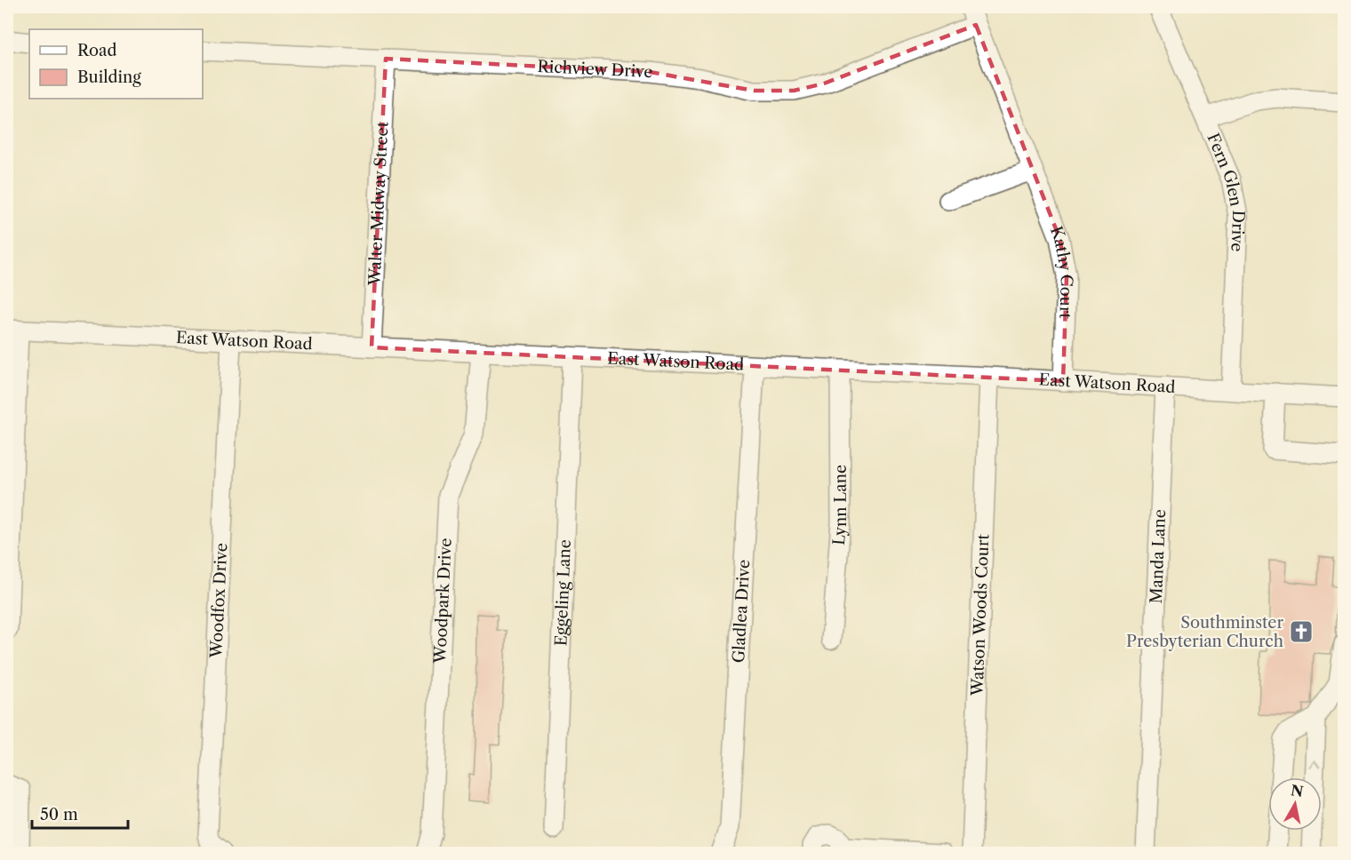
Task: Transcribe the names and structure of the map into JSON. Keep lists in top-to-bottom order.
{
  "streets": {
    "street": [
      "Richview Drive",
      "Fern Glen Drive",
      "Walter Midway Street",
      "Kathy Court",
      "East Watson Road",
      "Lynn Lane",
      "Manda Lane",
      "Eggeling Lane",
      "Woodfox Drive",
      "Woodpark Drive",
      "Gladlea Drive",
      "Watson Woods Court"
    ]
  },
  "crossings": [
    ["Richview Drive", "Walter Midway Street"],
    ["Richview Drive", "Kathy Court"],
    ["Fern Glen Drive", "East Watson Road"],
    ["Walter Midway Street", "East Watson Road"],
    ["Kathy Court", "East Watson Road"],
    ["East Watson Road", "Lynn Lane"],
    ["East Watson Road", "Manda Lane"],
    ["East Watson Road", "Eggeling Lane"],
    ["East Watson Road", "Woodfox Drive"],
    ["East Watson Road", "Woodpark Drive"],
    ["East Watson Road", "Gladlea Drive"],
    ["East Watson Road", "Watson Woods Court"]
  ],
  "places": {
    "church": ["Southminster Presbyterian Church"]
  },
  "legend": ["Road", "Building"],
  "scale_bar": "50 m",
  "north": "top"
}
